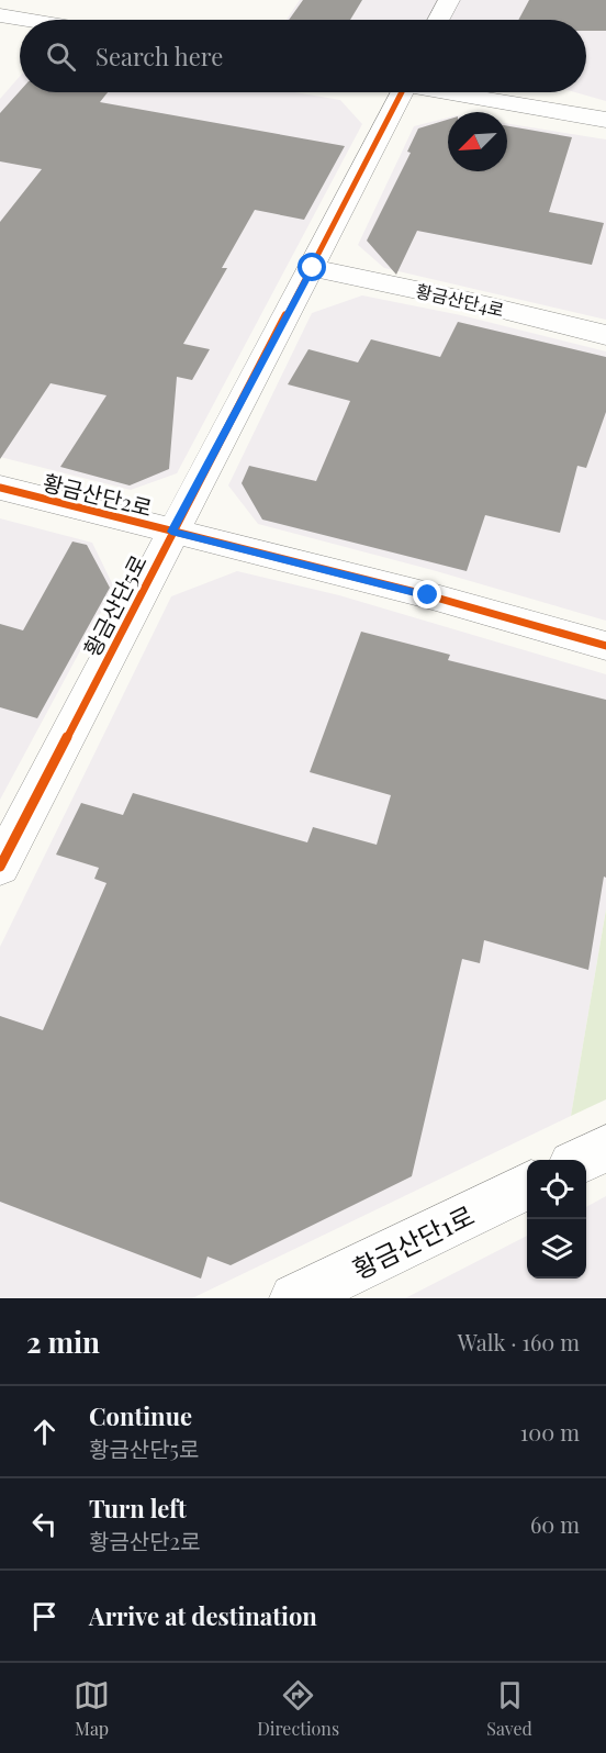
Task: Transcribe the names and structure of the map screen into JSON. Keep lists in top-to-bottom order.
{
  "streets": {
    "street": [
      "황금산단4로",
      "황금산단2로",
      "황금산단5로",
      "황금산단1로"
    ]
  },
  "crossings": [
    ["황금산단4로", "황금산단5로"],
    ["황금산단2로", "황금산단5로"]
  ],
  "north": "bottom left",
  "page": {
    "search": "Search here",
    "heading": ["2 min", "Walk · 160 m"],
    "list": [
      ["Continue", "황금산단5로", "100 m"],
      ["Turn left", "황금산단2로", "60 m"],
      "Arrive at destination"
    ],
    "nav": ["Map", "Directions", "Saved"]
  }
}
